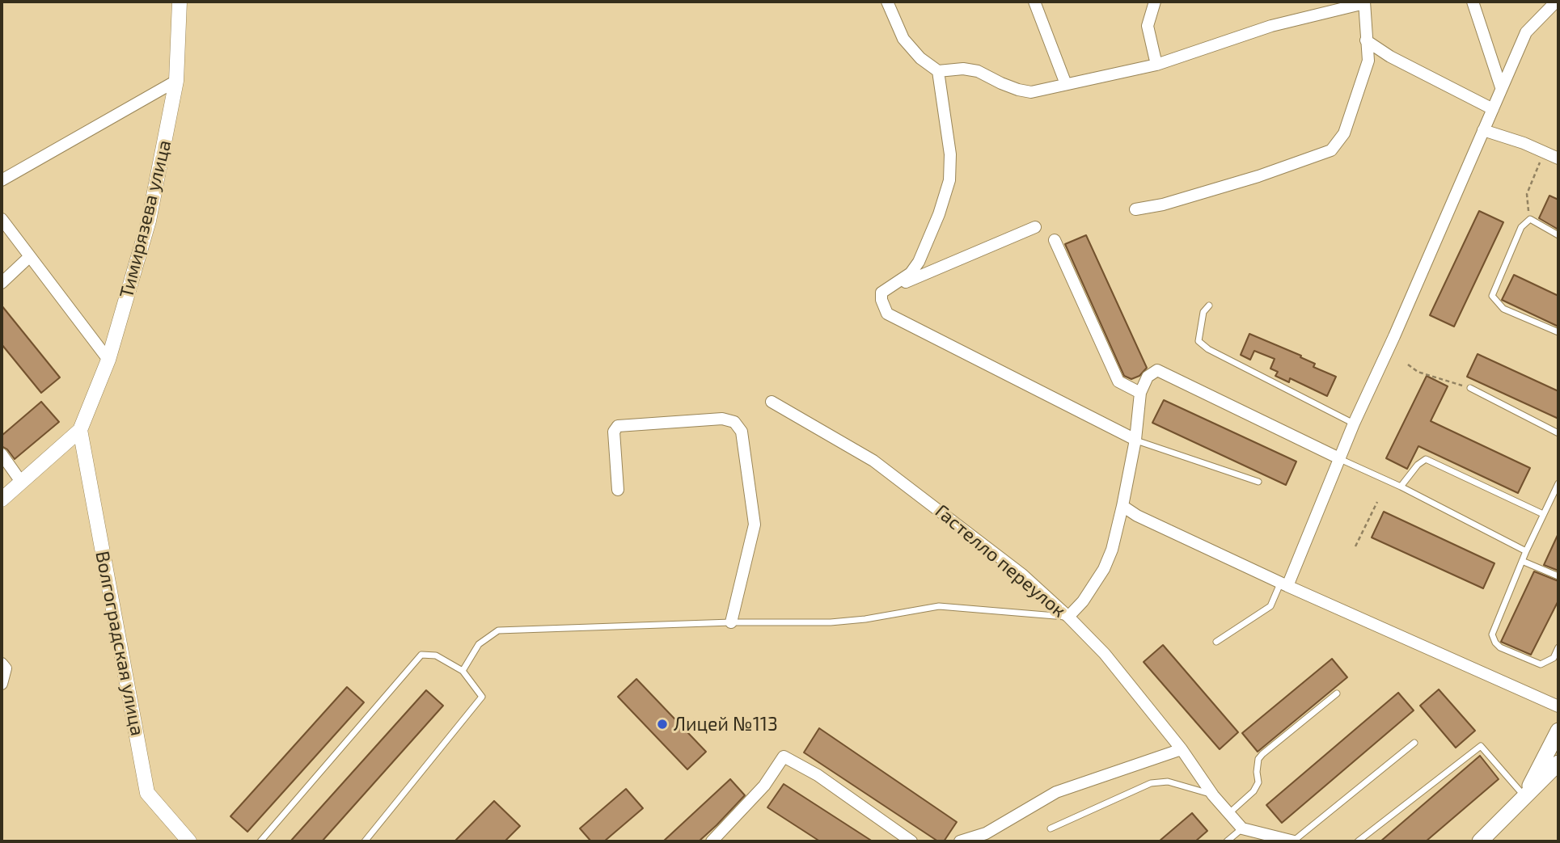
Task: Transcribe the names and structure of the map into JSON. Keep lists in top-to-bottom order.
{
  "streets": {
    "street": ["Тимирязева улица", "Гастелло переулок", "Волгоградская улица"]
  },
  "crossings": [
    ["Тимирязева улица", "Волгоградская улица"]
  ],
  "places": ["Лицей №113"]
}
